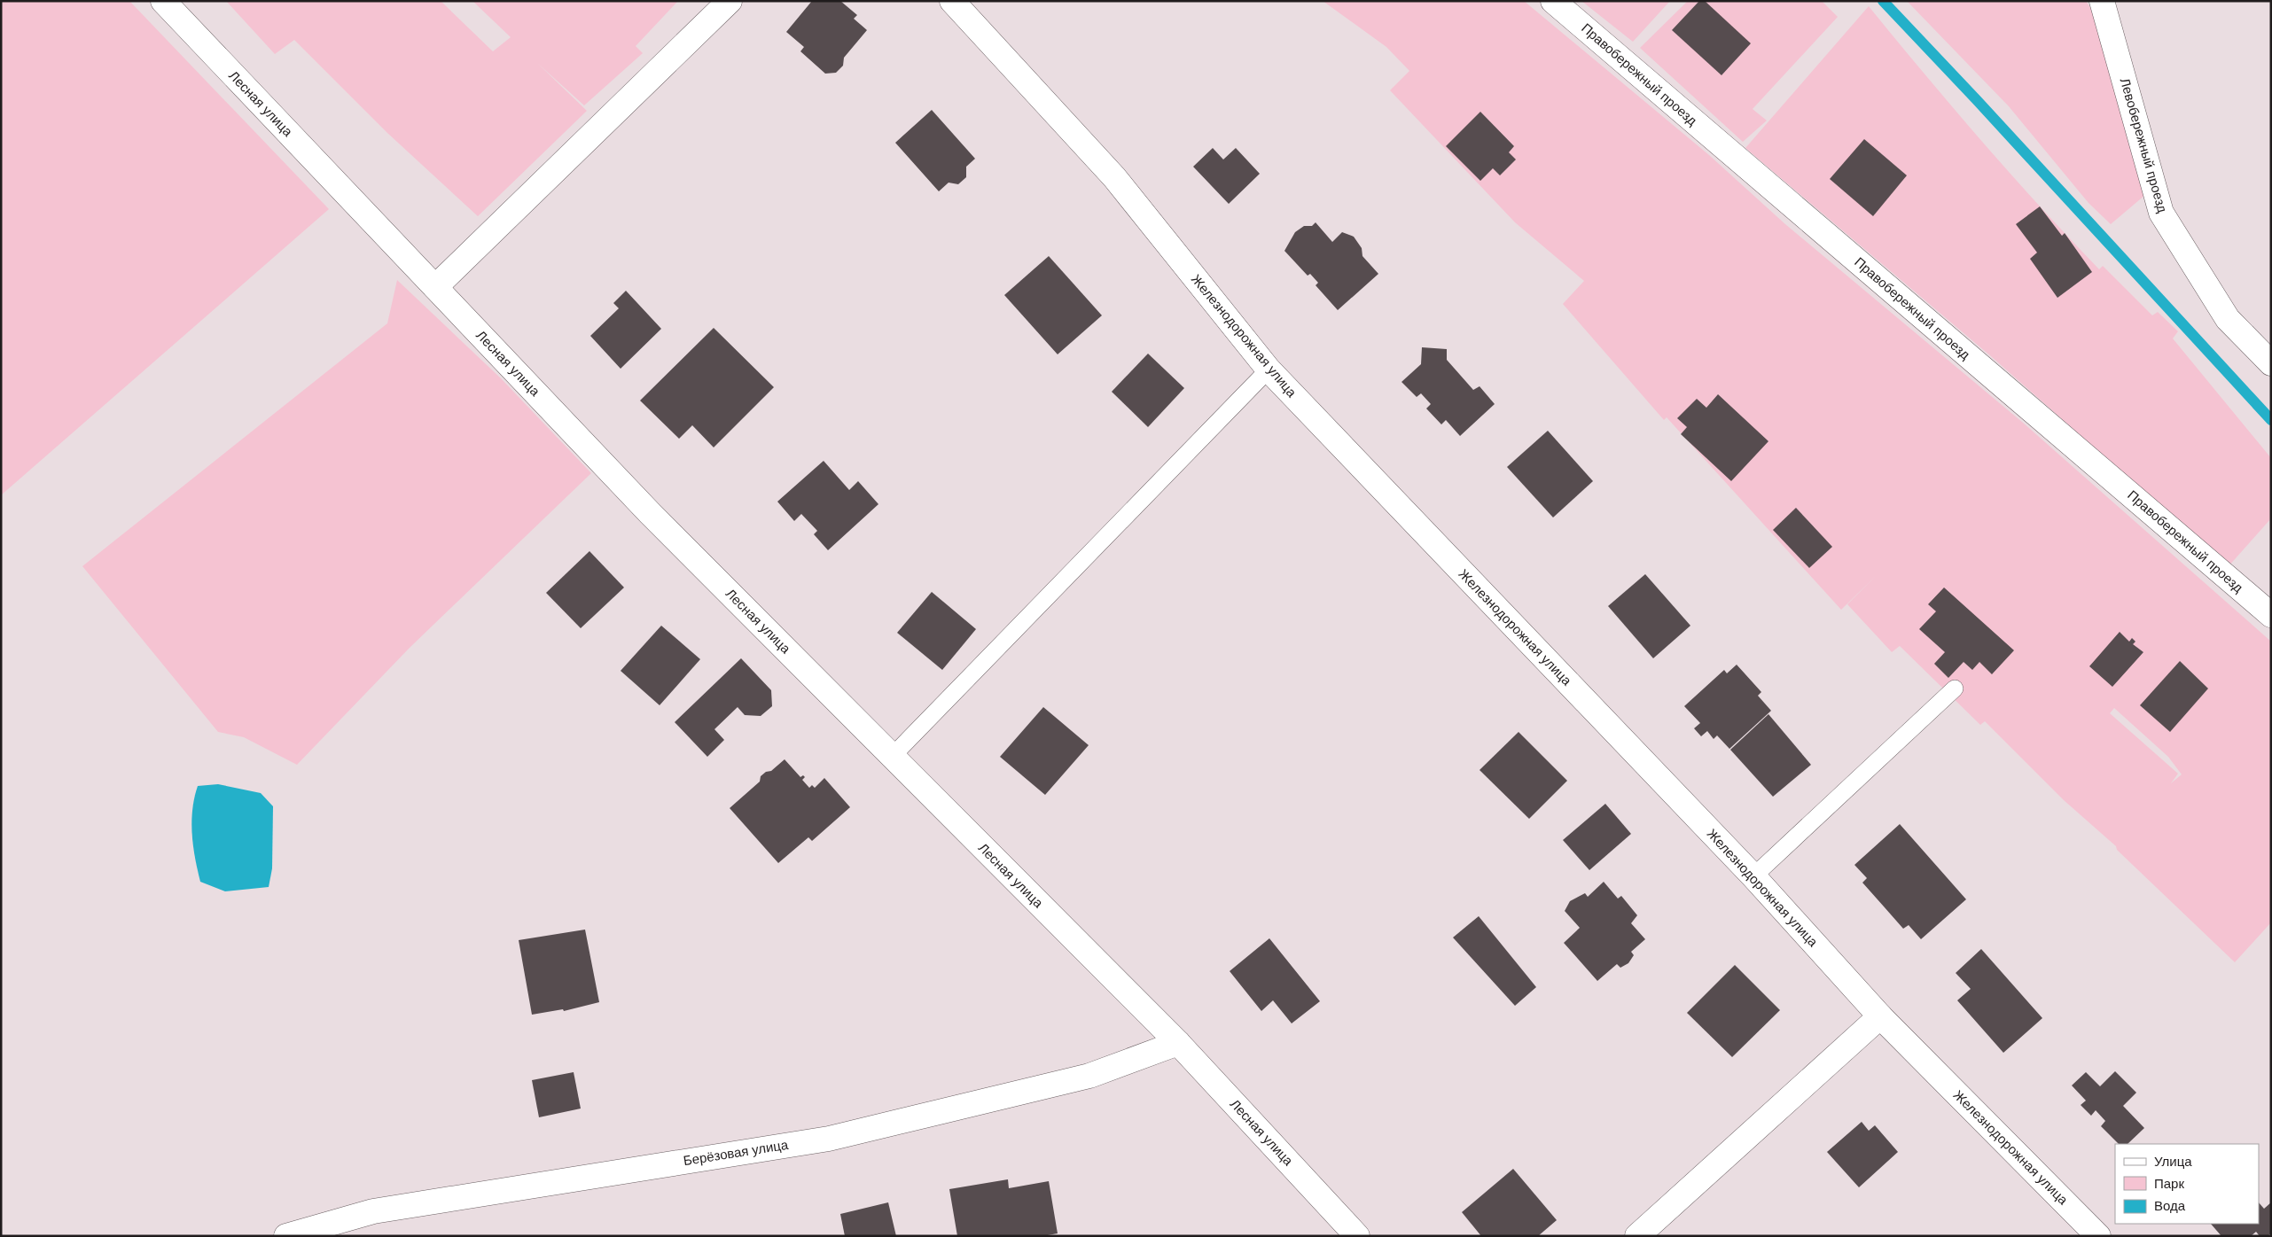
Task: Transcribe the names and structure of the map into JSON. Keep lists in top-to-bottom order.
{
  "streets": {
    "street": [
      "Правобережный проезд",
      "Лесная улица",
      "Левобережный проезд",
      "Железнодорожная улица",
      "Берёзовая улица"
    ]
  },
  "crossings": [
    ["Лесная улица", "Берёзовая улица"]
  ],
  "legend": ["Улица", "Парк", "Вода"]
}
